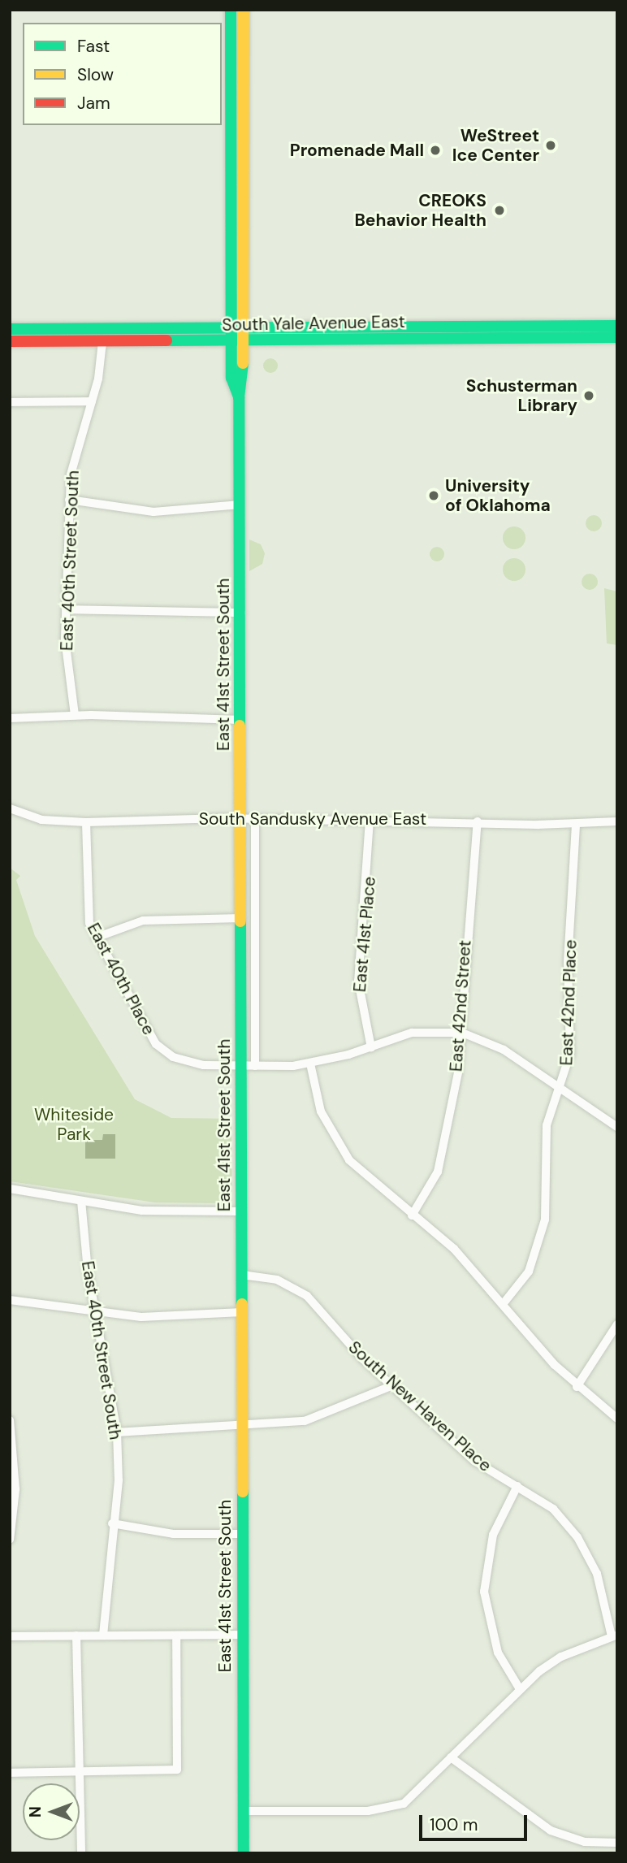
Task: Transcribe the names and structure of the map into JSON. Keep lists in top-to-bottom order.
{
  "streets": {
    "main road": ["South Yale Avenue East", "East 41st Street South"],
    "street": [
      "East 40th Street South",
      "South Sandusky Avenue East",
      "East 41st Place",
      "East 40th Place",
      "East 42nd Place",
      "East 42nd Street",
      "South New Haven Place"
    ]
  },
  "crossings": [
    ["South Yale Avenue East", "East 40th Street South"],
    ["South Yale Avenue East", "East 41st Street South"],
    ["East 41st Street South", "South Sandusky Avenue East"],
    ["East 41st Street South", "East 40th Place"],
    ["East 41st Street South", "South New Haven Place"],
    ["South Sandusky Avenue East", "East 41st Place"],
    ["South Sandusky Avenue East", "East 40th Place"],
    ["South Sandusky Avenue East", "East 42nd Place"],
    ["South Sandusky Avenue East", "East 42nd Street"],
    ["East 41st Place", "East 40th Place"],
    ["East 40th Place", "East 42nd Street"]
  ],
  "parks": ["Whiteside Park"],
  "places": [
    "WeStreet Ice Center",
    "Promenade Mall",
    "CREOKS Behavior Health",
    "Schusterman Library",
    "University of Oklahoma"
  ],
  "legend": ["Fast", "Slow", "Jam"],
  "scale_bar": "100 m",
  "north": "left"
}
